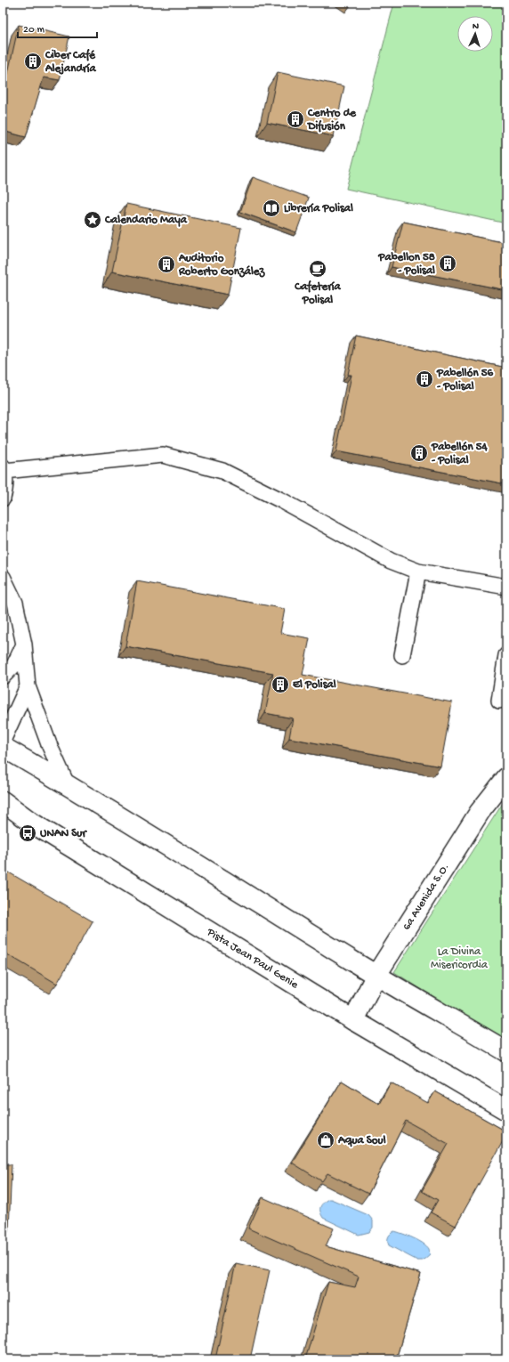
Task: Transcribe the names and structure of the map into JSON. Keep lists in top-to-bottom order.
{
  "streets": {
    "main road": ["6a Avenida S.O.", "Pista Jean Paul Genie"]
  },
  "crossings": [
    ["6a Avenida S.O.", "Pista Jean Paul Genie"]
  ],
  "parks": ["La Divina Misericordia"],
  "places": {
    "building": [
      "Ciber Café Alejandría",
      "Centro de Difusión",
      "Pabellon 58 - Polisal",
      "Auditorio Roberto González",
      "Pabellón 56 - Polisal",
      "Pabellón 54 - Polisal",
      "El Polisal"
    ],
    "library": ["Librería Polisal"],
    "place": ["Calendario Maya"],
    "cafe": ["Cafetería Polisal"],
    "bus stop": ["UNAN Sur"],
    "shop": ["Aqua Soul"]
  },
  "scale_bar": "20 m",
  "north": "top"
}
